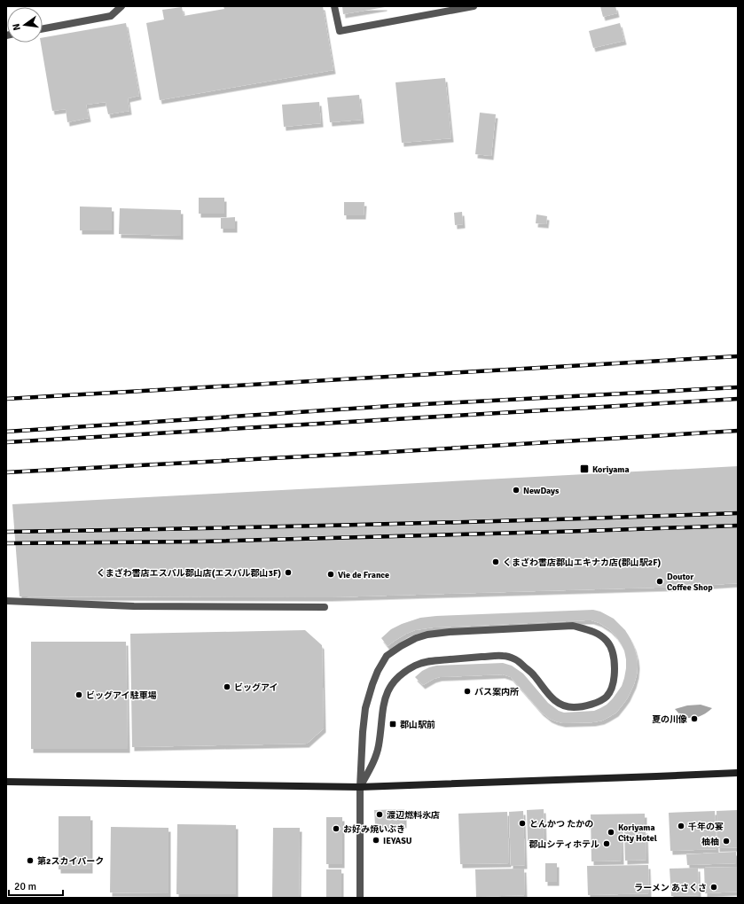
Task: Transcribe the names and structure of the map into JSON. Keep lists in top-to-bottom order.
{
  "places": {
    "transit": ["Koriyama", "郡山駅前"],
    "other": [
      "NewDays",
      "くまざわ書店郡山エキナカ店(郡山駅2F)",
      "くまざわ書店エスパル郡山店(エスパル郡山3F)",
      "Vie de France",
      "Doutor Coffee Shop",
      "ビッグアイ",
      "バス案内所",
      "ビッグアイ駐車場",
      "夏の川像",
      "渡辺燃料氷店",
      "とんかつ たかの",
      "千年の宴",
      "お好み焼いぶき",
      "Koriyama City Hotel",
      "IEYASU",
      "柚柚",
      "郡山シティホテル",
      "第2スカイパーク",
      "ラーメン あさくさ"
    ]
  },
  "scale_bar": "20 m",
  "north": "left"
}
